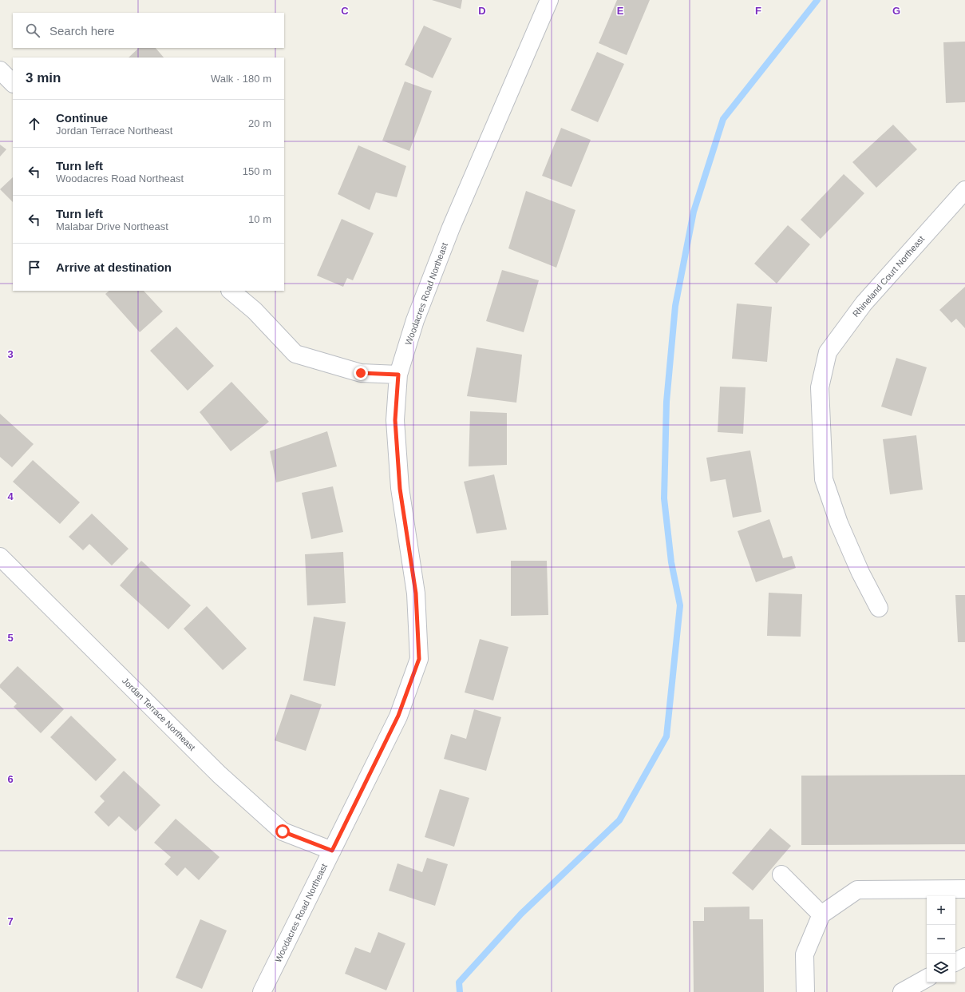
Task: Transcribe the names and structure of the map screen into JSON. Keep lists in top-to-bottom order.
{
  "streets": {
    "street": ["Rhineland Court Northeast", "Woodacres Road Northeast", "Jordan Terrace Northeast"]
  },
  "crossings": [
    ["Woodacres Road Northeast", "Jordan Terrace Northeast"]
  ],
  "page": {
    "search": "Search here",
    "heading": ["3 min", "Walk · 180 m"],
    "list": [
      ["Continue", "Jordan Terrace Northeast", "20 m"],
      ["Turn left", "Woodacres Road Northeast", "150 m"],
      ["Turn left", "Malabar Drive Northeast", "10 m"],
      "Arrive at destination"
    ],
    "map_buttons": ["+", "−"]
  },
  "grid": {
    "columns": [
      "C",
      "D",
      "E",
      "F",
      "G"
    ],
    "rows": [
      "3",
      "4",
      "5",
      "6",
      "7"
    ]
  }
}
